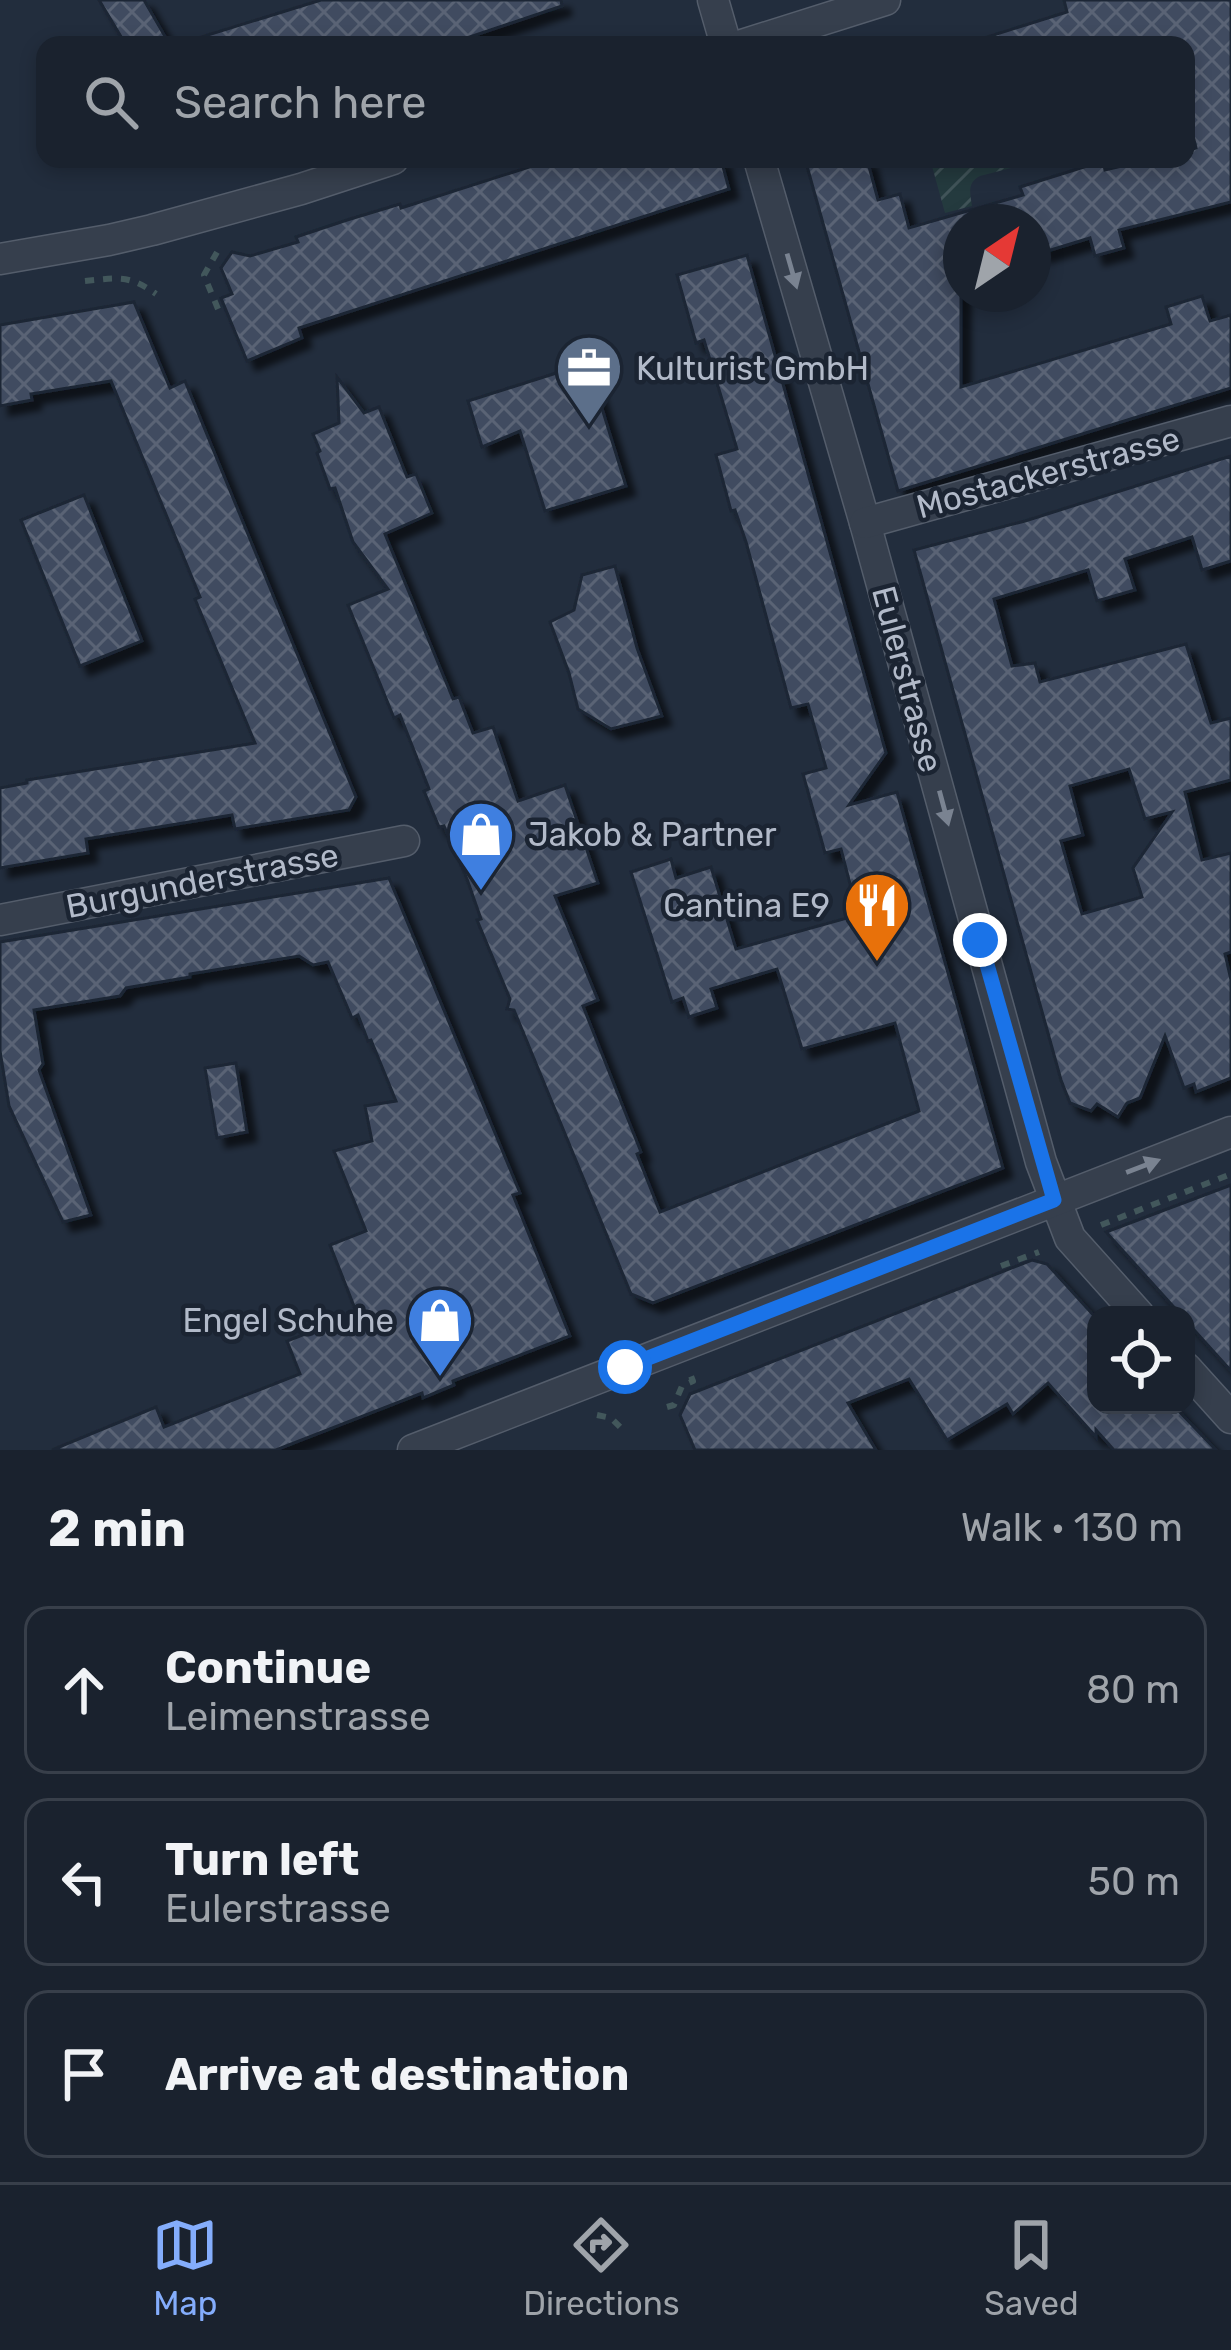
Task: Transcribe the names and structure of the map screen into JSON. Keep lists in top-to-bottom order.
{
  "streets": {
    "street": ["Mostackerstrasse", "Eulerstrasse", "Burgunderstrasse"]
  },
  "crossings": [
    ["Mostackerstrasse", "Eulerstrasse"]
  ],
  "one_way": ["Eulerstrasse"],
  "places": {
    "office": ["Kulturist GmbH"],
    "shop": ["Jakob & Partner", "Engel Schuhe"],
    "restaurant": ["Cantina E9"]
  },
  "north": "top right",
  "page": {
    "search": "Search here",
    "heading": ["2 min", "Walk · 130 m"],
    "list": [
      ["Continue", "Leimenstrasse", "80 m"],
      ["Turn left", "Eulerstrasse", "50 m"],
      "Arrive at destination"
    ],
    "nav": ["Map", "Directions", "Saved"]
  }
}
